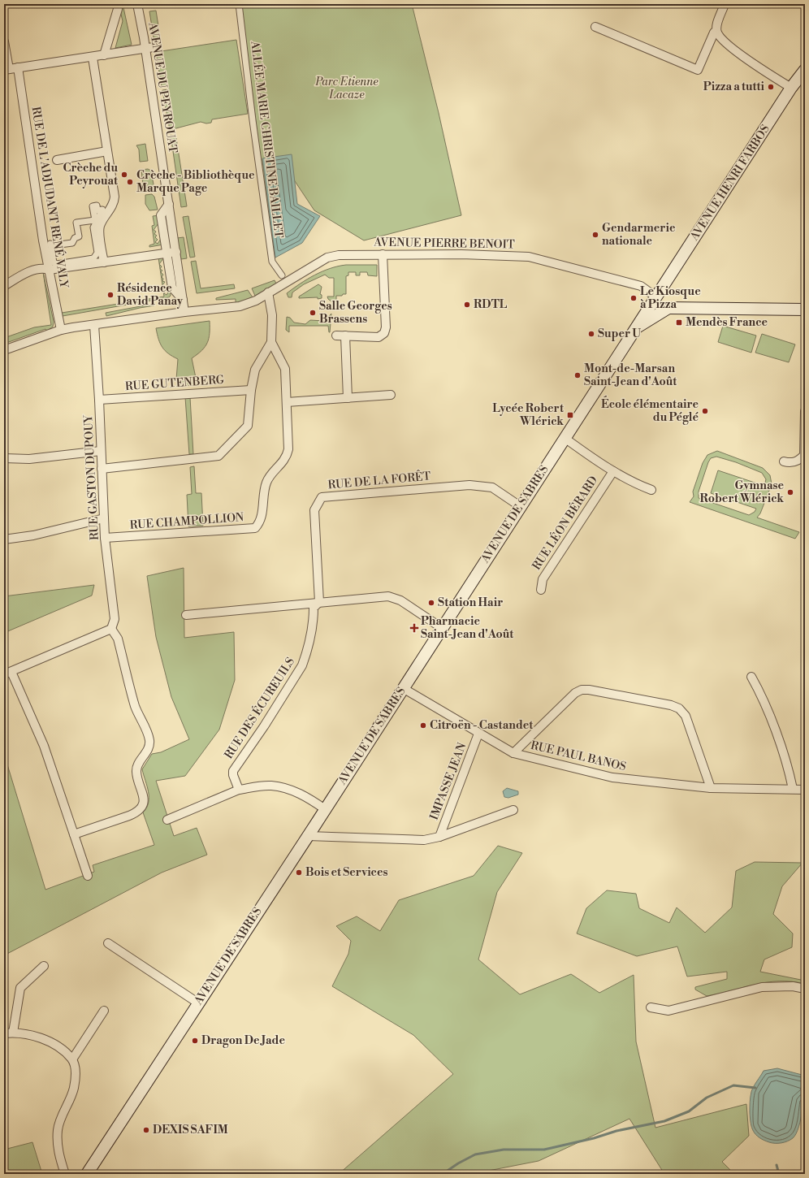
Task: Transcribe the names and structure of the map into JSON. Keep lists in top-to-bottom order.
{
  "streets": {
    "main road": ["AVENUE HENRI FARBOS", "AVENUE DE SABRES"],
    "street": [
      "AVENUE DU PEYROUAT",
      "ALLÉE MARIE CHRISTINE BAILLET",
      "RUE DE L'ADJUDANT RENÉ VALY",
      "AVENUE PIERRE BENOIT",
      "RUE GUTENBERG",
      "RUE GASTON DUPOUY",
      "RUE DE LA FORÊT",
      "RUE CHAMPOLLION",
      "RUE LÉON BÉRARD",
      "RUE DES ÉCUREUILS",
      "RUE PAUL BANOS",
      "IMPASSE JEAN"
    ]
  },
  "crossings": [
    ["AVENUE DU PEYROUAT", "AVENUE PIERRE BENOIT"],
    ["AVENUE HENRI FARBOS", "AVENUE PIERRE BENOIT"],
    ["AVENUE HENRI FARBOS", "AVENUE DE SABRES"],
    ["RUE DE L'ADJUDANT RENÉ VALY", "AVENUE PIERRE BENOIT"],
    ["AVENUE PIERRE BENOIT", "RUE GASTON DUPOUY"],
    ["AVENUE PIERRE BENOIT", "AVENUE DE SABRES"],
    ["AVENUE PIERRE BENOIT", "RUE CHAMPOLLION"],
    ["RUE GUTENBERG", "RUE GASTON DUPOUY"],
    ["RUE GASTON DUPOUY", "RUE CHAMPOLLION"],
    ["RUE DE LA FORÊT", "AVENUE DE SABRES"],
    ["RUE DE LA FORÊT", "RUE DES ÉCUREUILS"],
    ["AVENUE DE SABRES", "RUE PAUL BANOS"],
    ["RUE PAUL BANOS", "IMPASSE JEAN"]
  ],
  "parks": ["Parc Etienne Lacaze"],
  "places": {
    "other": [
      "Pizza a tutti",
      "Crèche du Peyrouat",
      "Crèche - Bibliothèque Marque Page",
      "Gendarmerie nationale",
      "Résidence David Panay",
      "Le Kiosque à Pizza",
      "RDTL",
      "Salle Georges Brassens",
      "Super U",
      "Mont-de-Marsan Saint-Jean d'Août",
      "École élémentaire du Péglé",
      "Gymnase Robert Wlérick",
      "Station Hair",
      "Citroën - Castandet",
      "Bois et Services",
      "Dragon De Jade",
      "DEXIS SAFIM"
    ],
    "transit": ["Mendès France", "Lycée Robert Wlérick"],
    "health": ["Pharmacie Saint-Jean d'Août"]
  }
}
